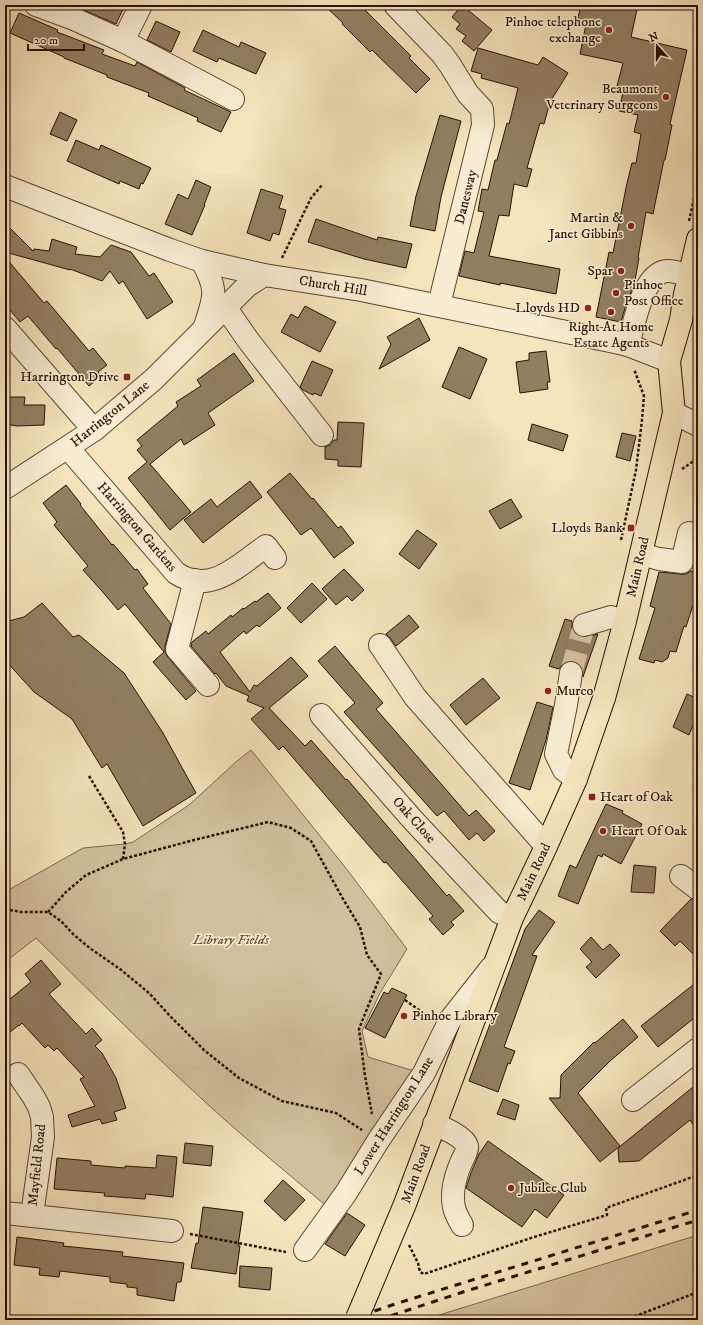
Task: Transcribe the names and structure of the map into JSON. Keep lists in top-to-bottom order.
{
  "streets": {
    "main road": ["Main Road"],
    "street": [
      "Danesway",
      "Church Hill",
      "Harrington Lane",
      "Harrington Gardens",
      "Oak Close",
      "Lower Harrington Lane",
      "Mayfield Road"
    ]
  },
  "crossings": [
    ["Danesway", "Church Hill"],
    ["Church Hill", "Harrington Lane"],
    ["Church Hill", "Main Road"],
    ["Harrington Lane", "Harrington Gardens"],
    ["Main Road", "Oak Close"],
    ["Main Road", "Lower Harrington Lane"]
  ],
  "parks": ["Library Fields"],
  "places": {
    "other": [
      "Pinhoe telephone exchange",
      "Beaumont Veterinary Surgeons",
      "Martin & Janet Gibbins",
      "Spar",
      "Pinhoe Post Office",
      "Lloyds HD",
      "Right At Home Estate Agents",
      "Murco",
      "Heart Of Oak",
      "Pinhoe Library",
      "Jubilee Club"
    ],
    "transit": ["Harrington Drive", "Lloyds Bank", "Heart of Oak"]
  },
  "scale_bar": "20 m",
  "north": "top"
}
